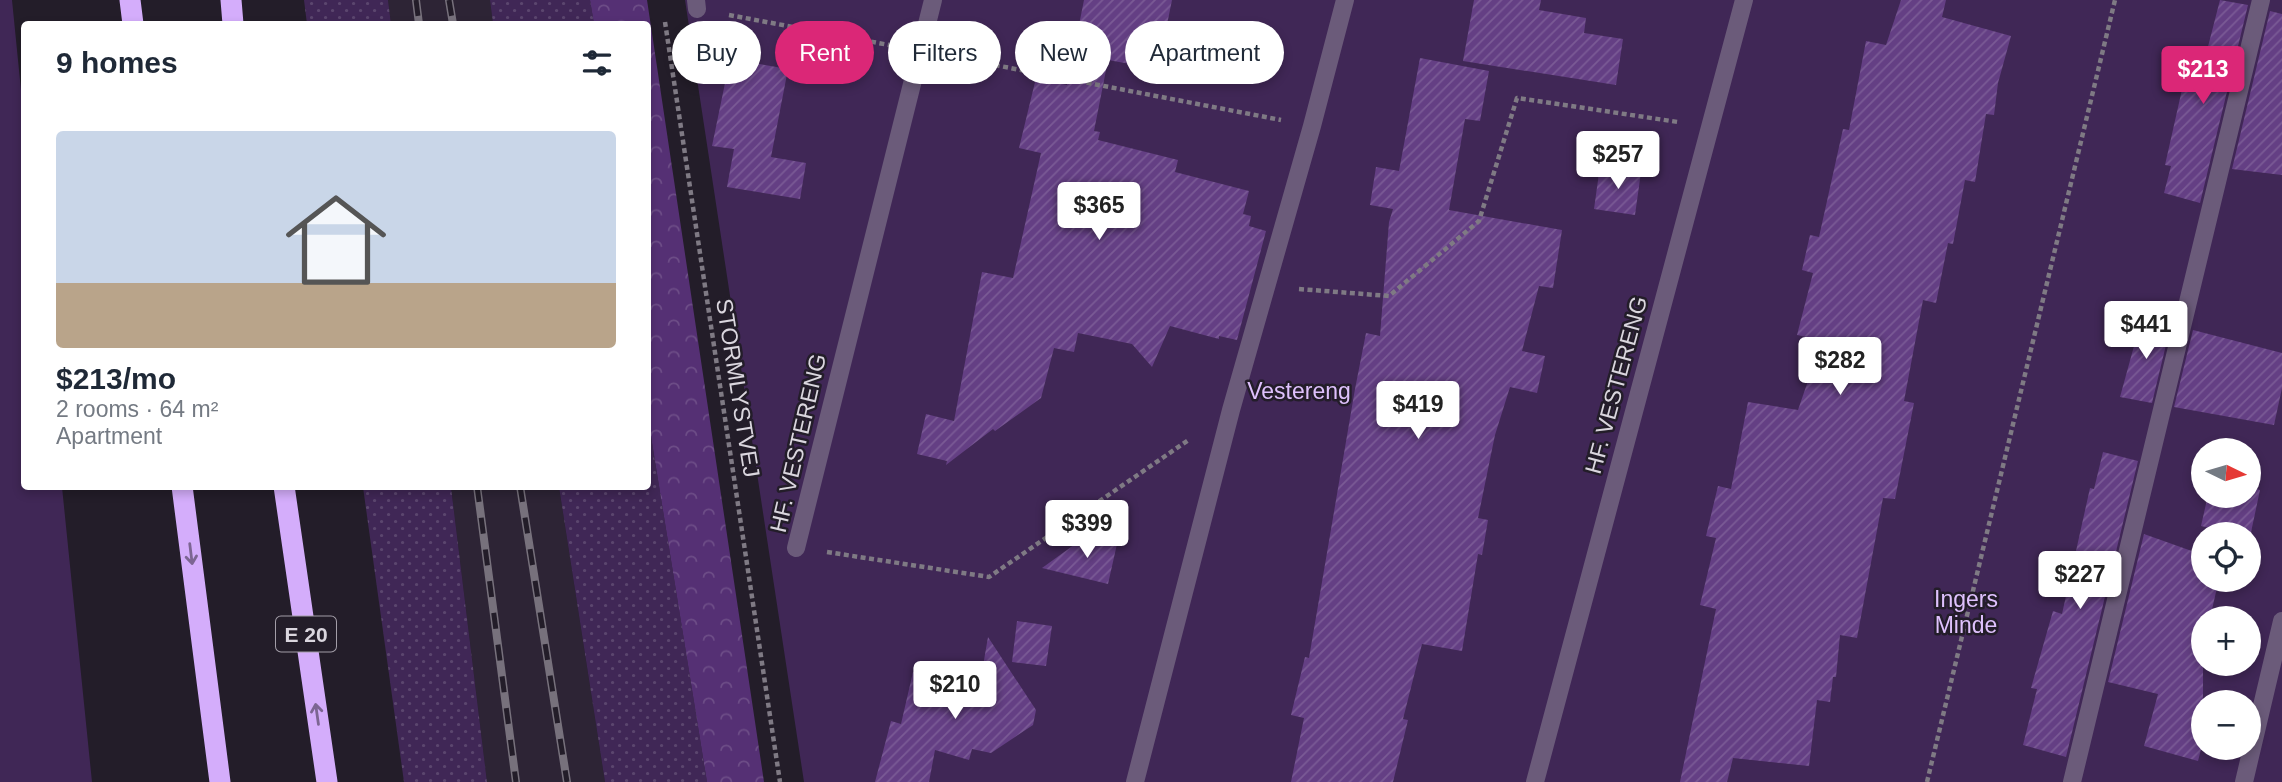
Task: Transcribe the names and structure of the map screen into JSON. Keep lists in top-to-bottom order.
{
  "streets": {
    "highway": ["E 20"],
    "lane": ["HF. VESTERENG"],
    "path": ["STORMLYSTVEJ"]
  },
  "parks": ["Vestereng", "Ingers Minde"],
  "north": "right",
  "page": {
    "chip": [
      "Buy",
      "Rent",
      "Filters",
      "New",
      "Apartment"
    ],
    "heading": "9 homes",
    "price": [
      "$213",
      "$257",
      "$365",
      "$441",
      "$282",
      "$419",
      "$399",
      "$227",
      "$210"
    ],
    "list": [
      {
        "name": "$213/mo",
        "note": "2 rooms · 64 m² · Apartment"
      }
    ],
    "map_buttons": ["+", "−"]
  }
}
